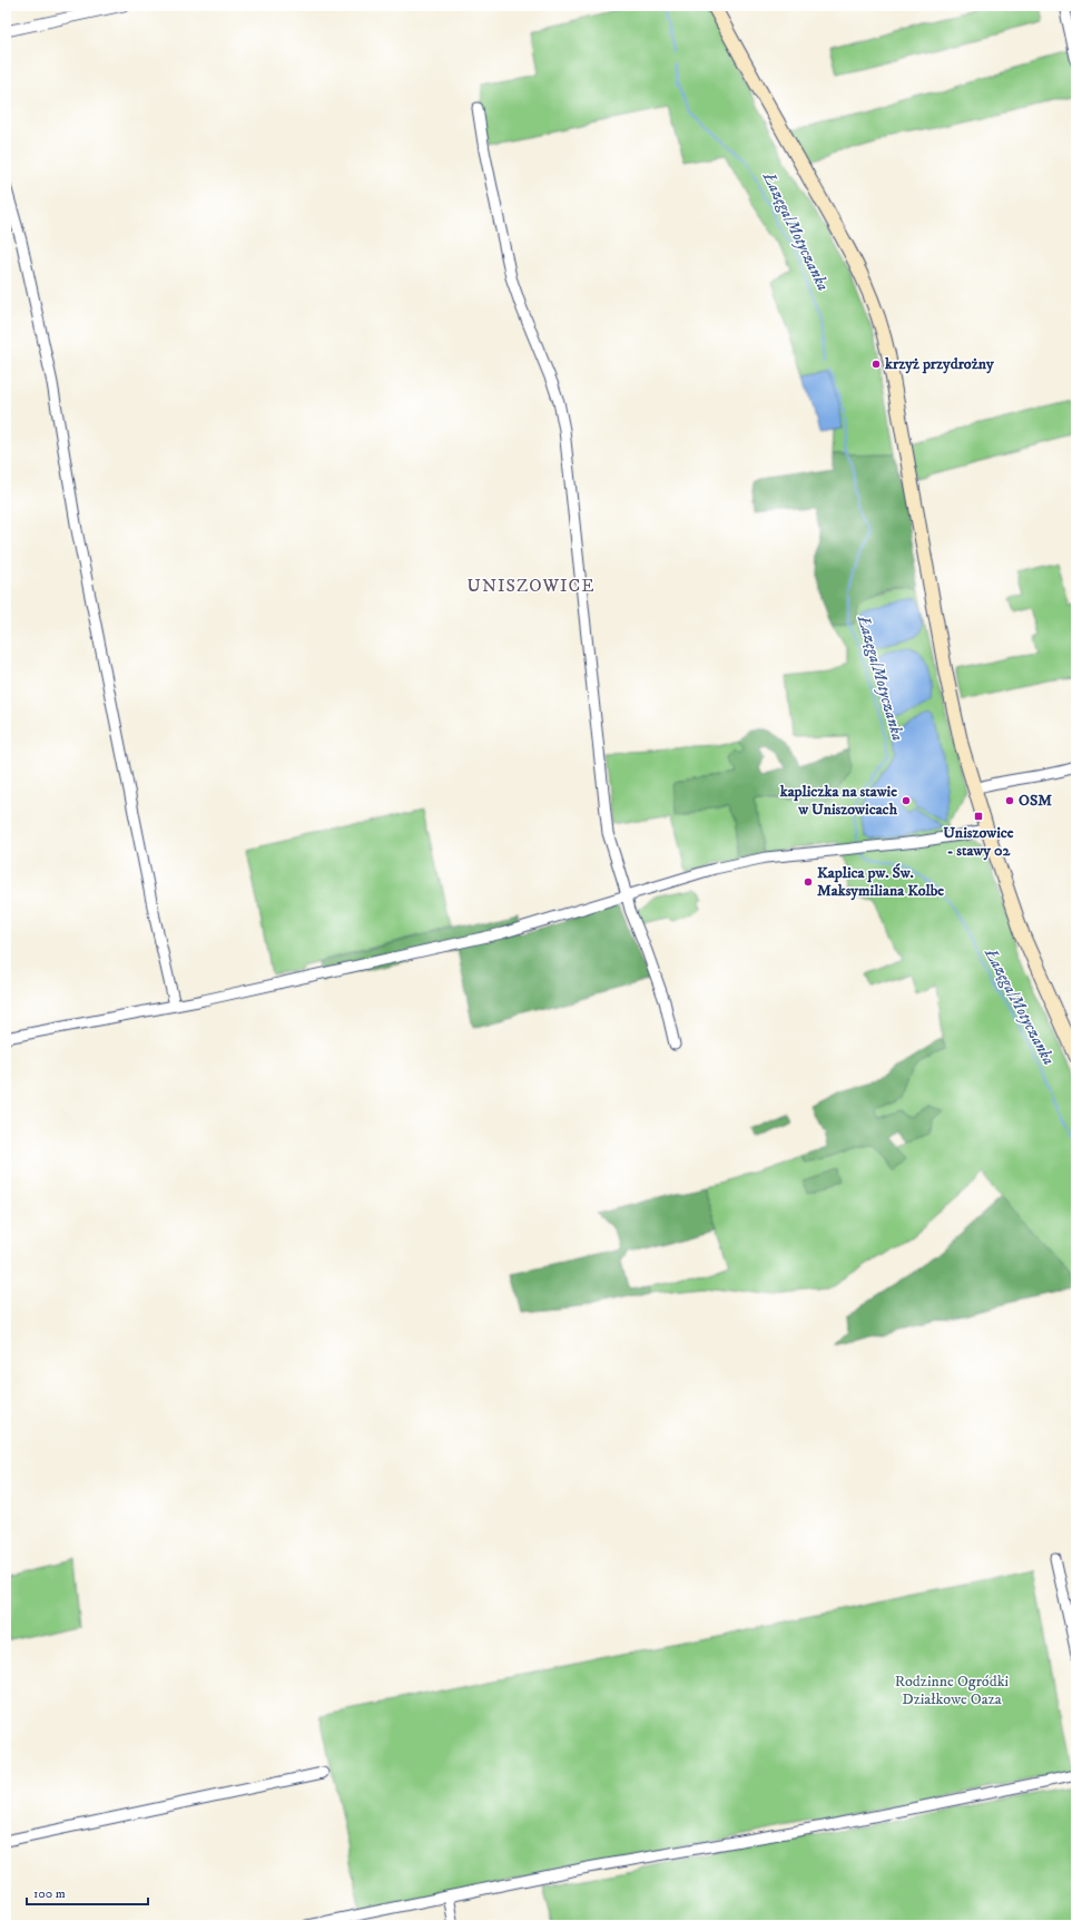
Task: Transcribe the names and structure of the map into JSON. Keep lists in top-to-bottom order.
{
  "districts": ["UNISZOWICE"],
  "water": ["Łazęga/Motyczanka"],
  "parks": ["Rodzinne Ogródki Działkowe Oaza"],
  "places": {
    "other": [
      "krzyż przydrożny",
      "kapliczka na stawie w Uniszowicach",
      "OSM",
      "Kaplica pw. Św. Maksymiliana Kolbe"
    ],
    "transit": ["Uniszowice - stawy 02"]
  },
  "scale_bar": "100 m"
}
